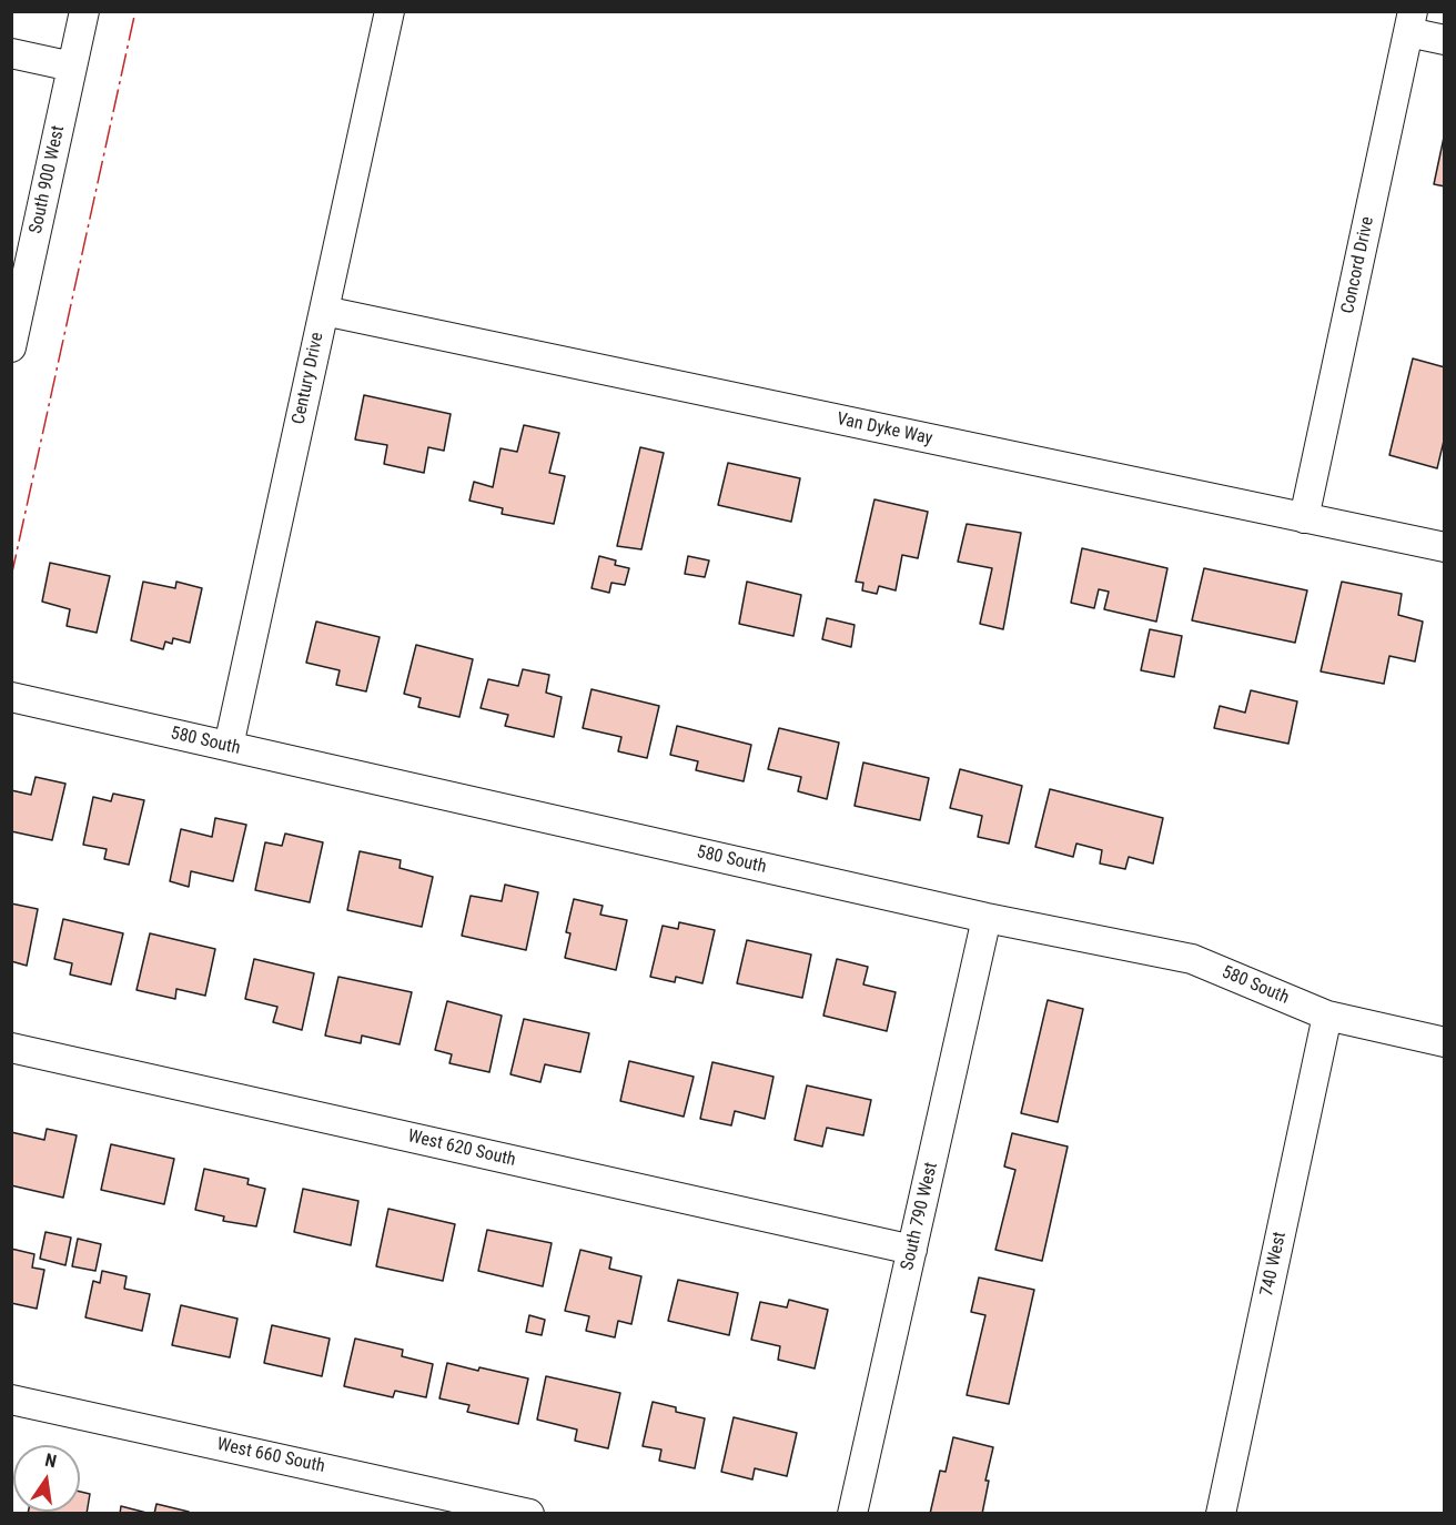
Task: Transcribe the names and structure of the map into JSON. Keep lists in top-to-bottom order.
{
  "streets": {
    "street": [
      "South 900 West",
      "Concord Drive",
      "Century Drive",
      "Van Dyke Way",
      "580 South",
      "West 620 South",
      "South 790 West",
      "740 West",
      "West 660 South"
    ]
  },
  "crossings": [
    ["Concord Drive", "Van Dyke Way"],
    ["Century Drive", "Van Dyke Way"],
    ["Century Drive", "580 South"],
    ["580 South", "South 790 West"],
    ["580 South", "740 West"],
    ["West 620 South", "South 790 West"]
  ],
  "north": "top"
}
